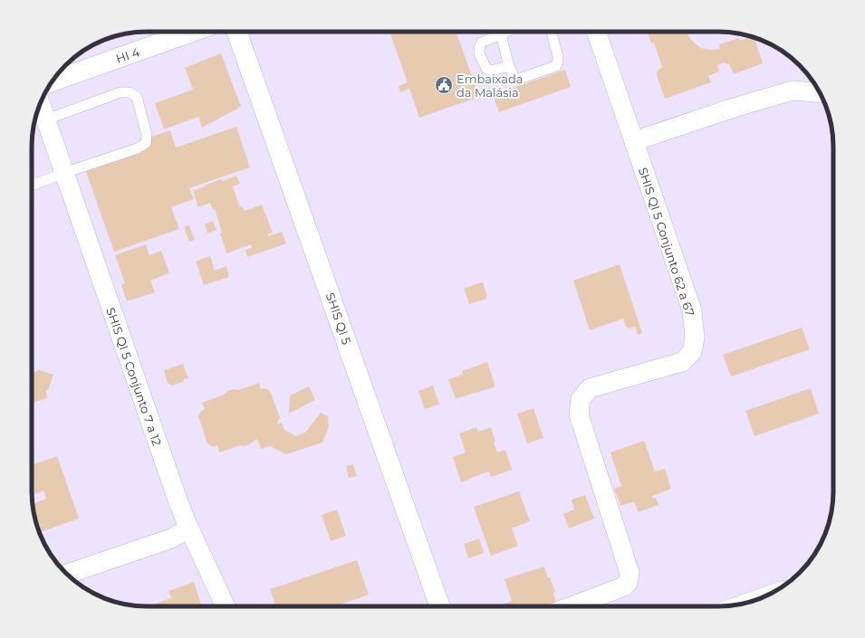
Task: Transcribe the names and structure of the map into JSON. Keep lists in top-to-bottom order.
{
  "streets": {
    "street": [
      "HI 4",
      "SHIS QI 5 Conjunto 62 a 67",
      "SHIS QI 5",
      "SHIS QI 5 Conjunto 7 a 12"
    ]
  },
  "places": {
    "public building": ["Embaixada da Malásia"]
  }
}
